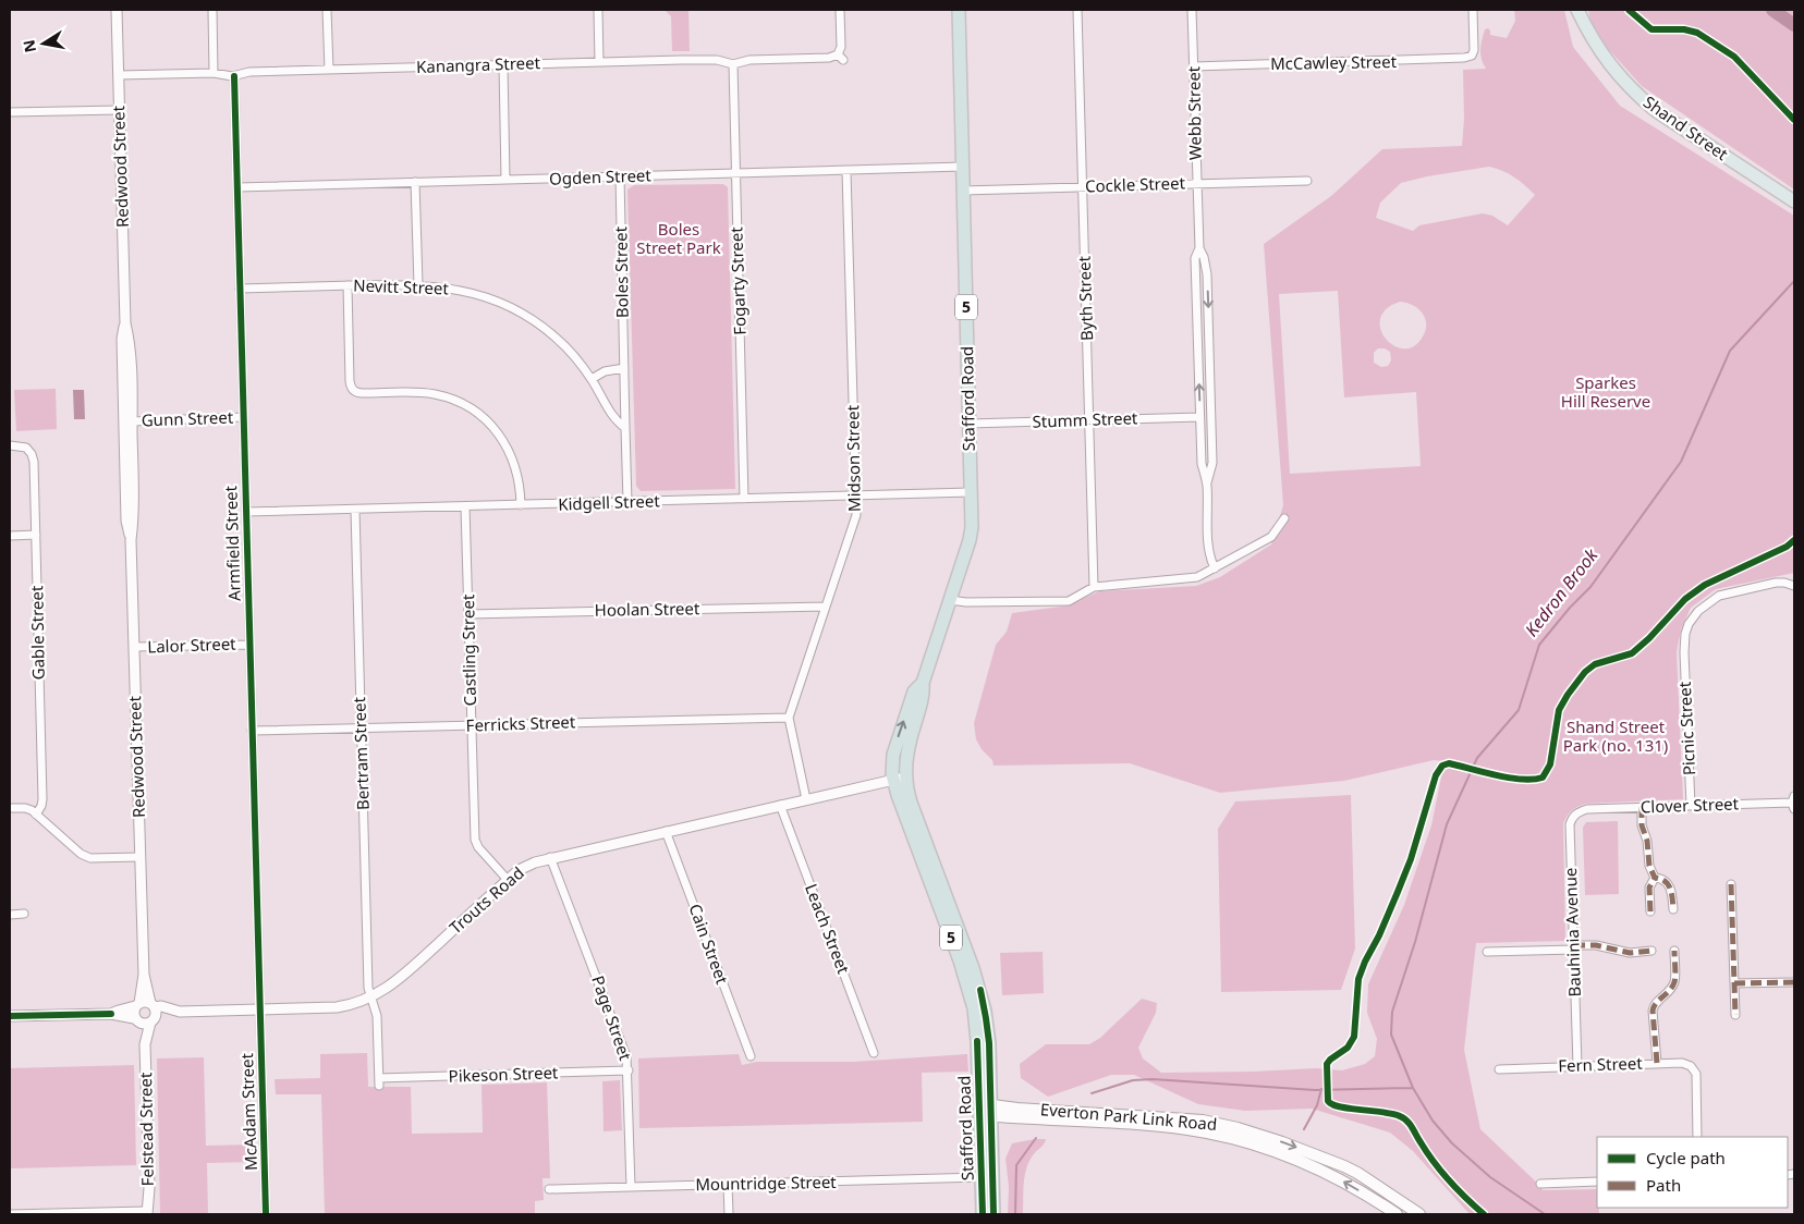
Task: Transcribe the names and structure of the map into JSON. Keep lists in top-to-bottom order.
{
  "streets": {
    "highway": ["5", "Stafford Road"],
    "main road": ["Shand Street", "Everton Park Link Road"],
    "street": [
      "McCawley Street",
      "Kanangra Street",
      "Webb Street",
      "Redwood Street",
      "Ogden Street",
      "Cockle Street",
      "Boles Street",
      "Fogarty Street",
      "Nevitt Street",
      "Byth Street",
      "Gunn Street",
      "Stumm Street",
      "Midson Street",
      "Kidgell Street",
      "Armfield Street",
      "Hoolan Street",
      "Gable Street",
      "Lalor Street",
      "Castling Street",
      "Ferricks Street",
      "Picnic Street",
      "Bertram Street",
      "Clover Street",
      "Trouts Road",
      "Leach Street",
      "Bauhinia Avenue",
      "Cain Street",
      "Page Street",
      "Fern Street",
      "Pikeson Street",
      "McAdam Street",
      "Felstead Street",
      "Mountridge Street"
    ]
  },
  "crossings": [
    ["McCawley Street", "Webb Street"],
    ["Kanangra Street", "Redwood Street"],
    ["Kanangra Street", "Fogarty Street"],
    ["Kanangra Street", "Armfield Street"],
    ["Webb Street", "Cockle Street"],
    ["Webb Street", "Stumm Street"],
    ["Redwood Street", "Gunn Street"],
    ["Redwood Street", "Lalor Street"],
    ["Redwood Street", "Trouts Road"],
    ["Redwood Street", "Felstead Street"],
    ["Ogden Street", "Boles Street"],
    ["Ogden Street", "Fogarty Street"],
    ["Ogden Street", "Stafford Road"],
    ["Ogden Street", "Midson Street"],
    ["Ogden Street", "Armfield Street"],
    ["Cockle Street", "Byth Street"],
    ["Cockle Street", "Stafford Road"],
    ["Boles Street", "Nevitt Street"],
    ["Fogarty Street", "Kidgell Street"],
    ["Nevitt Street", "Armfield Street"],
    ["Byth Street", "Stumm Street"],
    ["Stafford Road", "Stumm Street"],
    ["Stafford Road", "Kidgell Street"],
    ["Stafford Road", "Trouts Road"],
    ["Stafford Road", "Everton Park Link Road"],
    ["Stafford Road", "Mountridge Street"],
    ["Gunn Street", "Armfield Street"],
    ["Midson Street", "Kidgell Street"],
    ["Midson Street", "Hoolan Street"],
    ["Midson Street", "Ferricks Street"],
    ["Kidgell Street", "Armfield Street"],
    ["Kidgell Street", "Castling Street"],
    ["Kidgell Street", "Bertram Street"],
    ["Armfield Street", "Lalor Street"],
    ["Armfield Street", "Ferricks Street"],
    ["Armfield Street", "Trouts Road"],
    ["Armfield Street", "McAdam Street"],
    ["Hoolan Street", "Castling Street"],
    ["Castling Street", "Ferricks Street"],
    ["Castling Street", "Trouts Road"],
    ["Ferricks Street", "Bertram Street"],
    ["Picnic Street", "Clover Street"],
    ["Bertram Street", "Trouts Road"],
    ["Bertram Street", "Pikeson Street"],
    ["Clover Street", "Bauhinia Avenue"],
    ["Trouts Road", "Leach Street"],
    ["Trouts Road", "Cain Street"],
    ["Trouts Road", "Page Street"],
    ["Trouts Road", "McAdam Street"],
    ["Trouts Road", "Felstead Street"],
    ["Bauhinia Avenue", "Fern Street"],
    ["Page Street", "Pikeson Street"],
    ["Page Street", "Mountridge Street"]
  ],
  "water": ["Kedron Brook"],
  "parks": ["Boles Street Park", "Sparkes Hill Reserve", "Shand Street Park (no. 131)"],
  "legend": ["Cycle path", "Path"],
  "north": "left"
}
